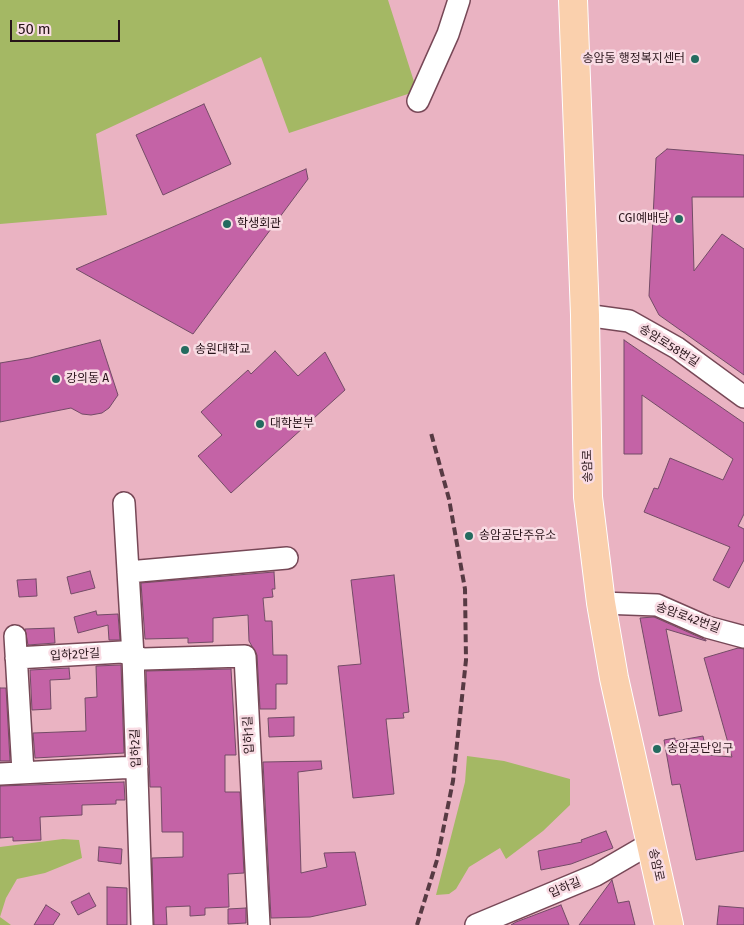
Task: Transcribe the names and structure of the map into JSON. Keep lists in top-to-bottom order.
{
  "streets": {
    "main road": ["송암로"],
    "street": [
      "송암로58번길",
      "송암로42번길",
      "입하2안길",
      "입하1길",
      "입하2길",
      "입하길"
    ]
  },
  "crossings": [
    ["송암로58번길", "송암로"],
    ["송암로", "송암로42번길"],
    ["송암로", "입하길"],
    ["입하2안길", "입하1길"],
    ["입하2안길", "입하2길"],
    ["입하1길", "입하2길"]
  ],
  "places": [
    "송암동 행정복지센터",
    "CGI예배당",
    "학생회관",
    "송원대학교",
    "강의동 A",
    "대학본부",
    "송암공단주유소",
    "송암공단입구"
  ],
  "scale_bar": "50 m"
}
